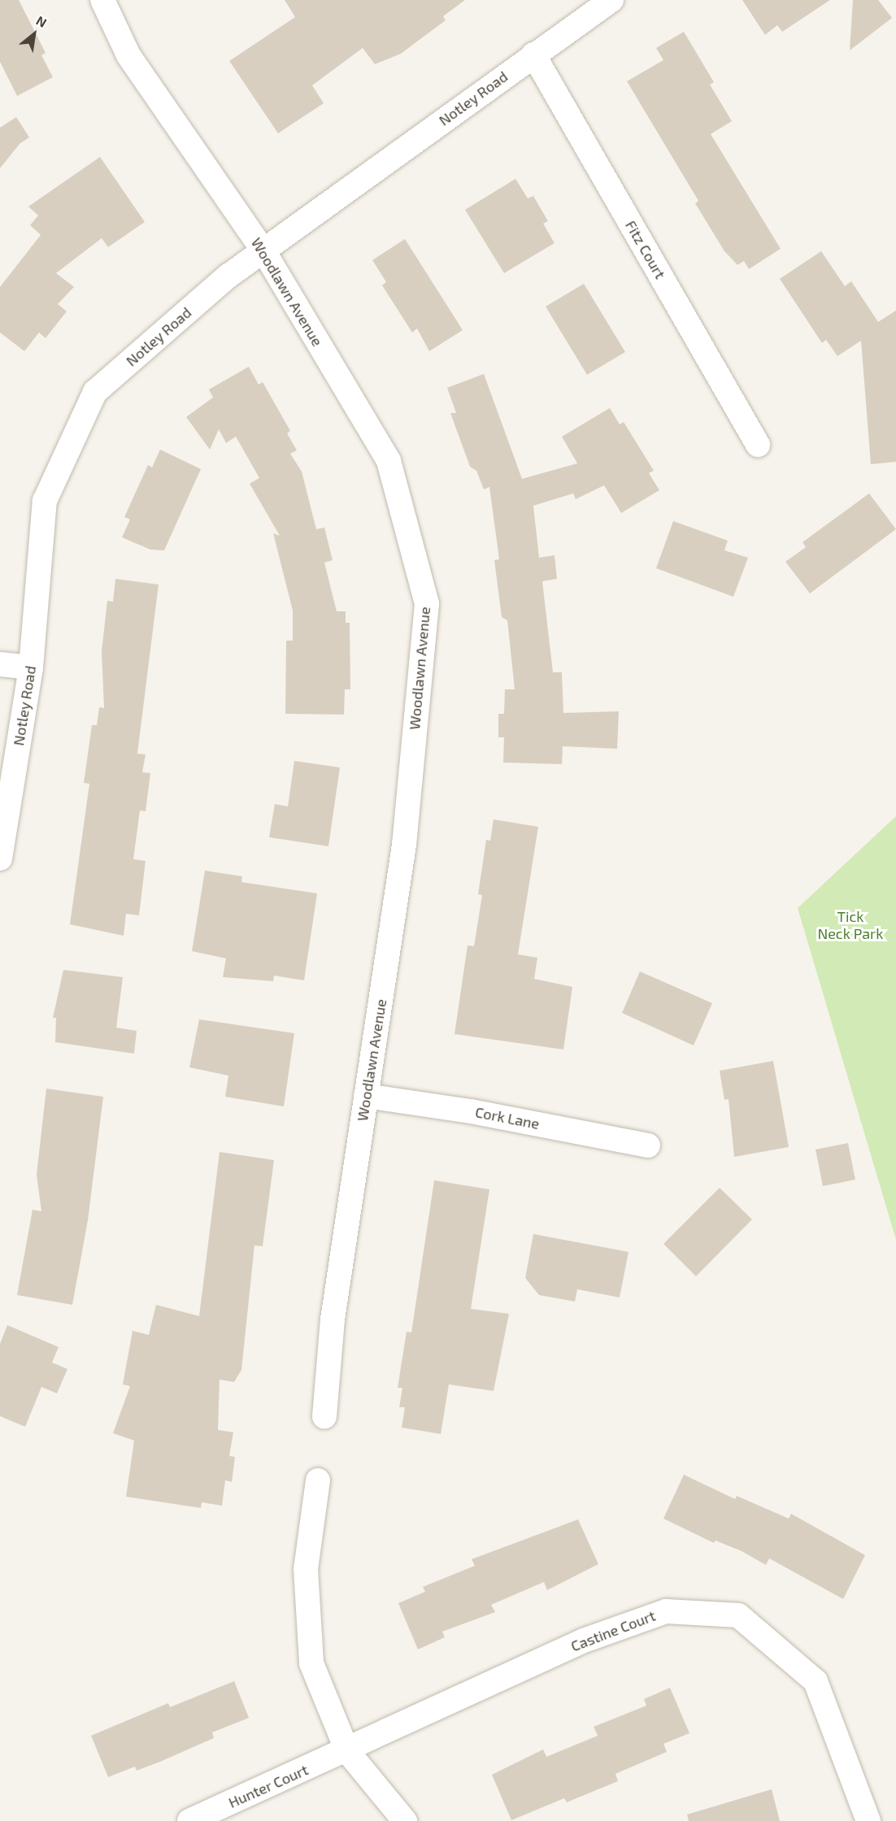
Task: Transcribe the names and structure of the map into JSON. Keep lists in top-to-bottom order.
{
  "streets": {
    "street": [
      "Notley Road",
      "Fitz Court",
      "Woodlawn Avenue",
      "Cork Lane",
      "Castine Court",
      "Hunter Court"
    ]
  },
  "crossings": [
    ["Notley Road", "Fitz Court"],
    ["Notley Road", "Woodlawn Avenue"],
    ["Woodlawn Avenue", "Cork Lane"],
    ["Castine Court", "Hunter Court"]
  ],
  "parks": ["Tick Neck Park"],
  "north": "top right"
}
